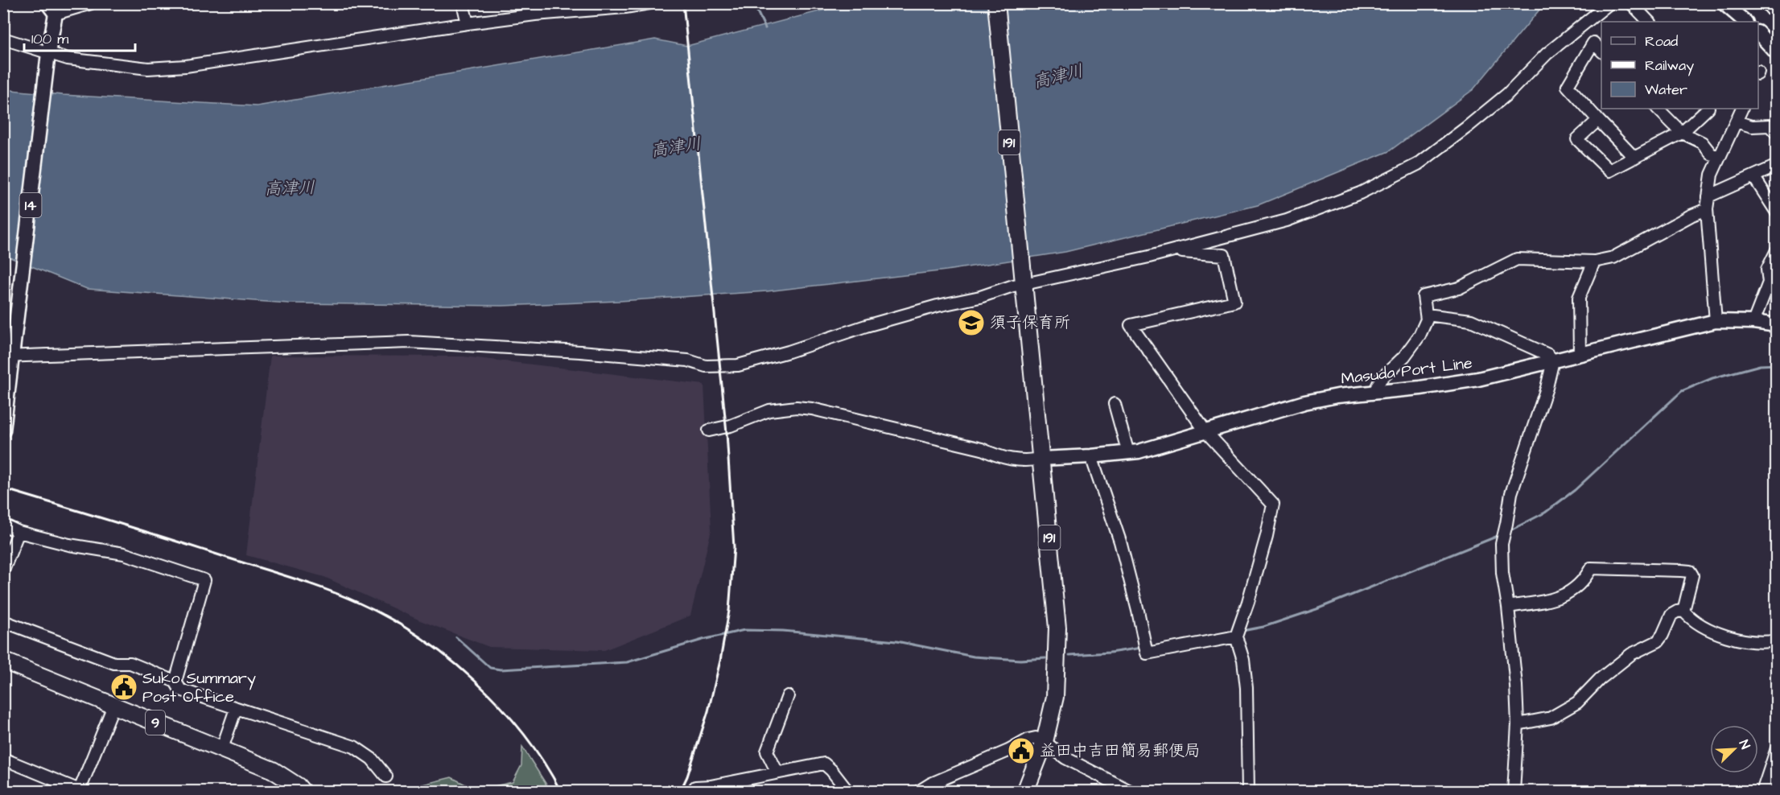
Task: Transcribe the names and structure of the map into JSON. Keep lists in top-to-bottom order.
{
  "streets": {
    "highway": ["191", "9"],
    "main road": ["14", "Masuda Port Line"]
  },
  "crossings": [
    ["191", "Masuda Port Line"]
  ],
  "water": ["高津川"],
  "places": {
    "school or university": ["須子保育所"],
    "public building": ["Suko Summary Post Office", "益田中吉田簡易郵便局"]
  },
  "legend": ["Road", "Railway", "Water"],
  "scale_bar": "100 m",
  "north": "top right"
}
